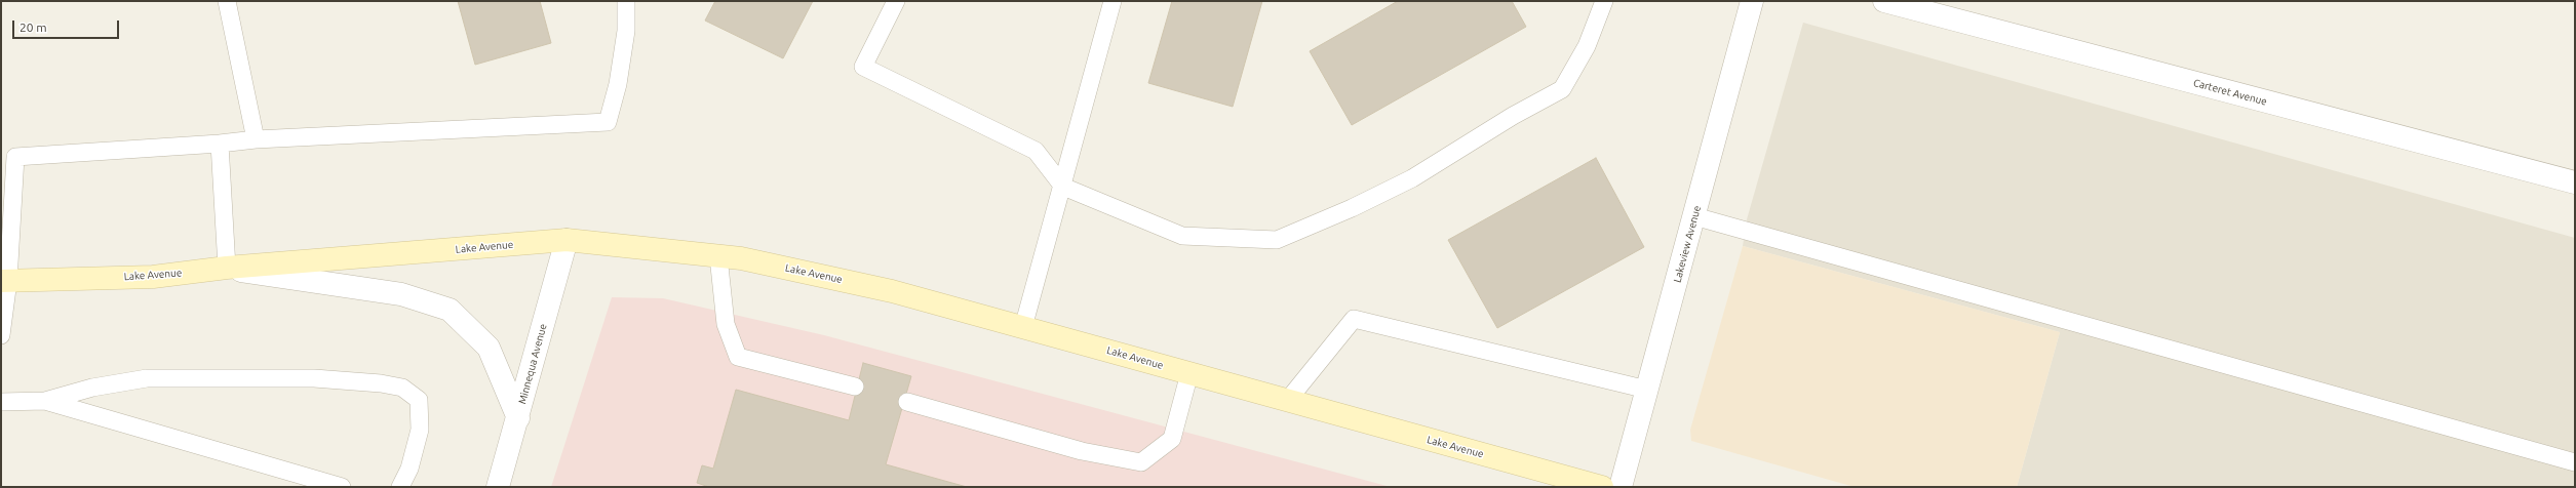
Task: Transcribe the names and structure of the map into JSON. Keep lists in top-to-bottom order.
{
  "streets": {
    "main road": ["Lake Avenue"],
    "street": ["Carteret Avenue", "Lakeview Avenue", "Minnequa Avenue"]
  },
  "crossings": [
    ["Lake Avenue", "Minnequa Avenue"]
  ],
  "scale_bar": "20 m"
}
